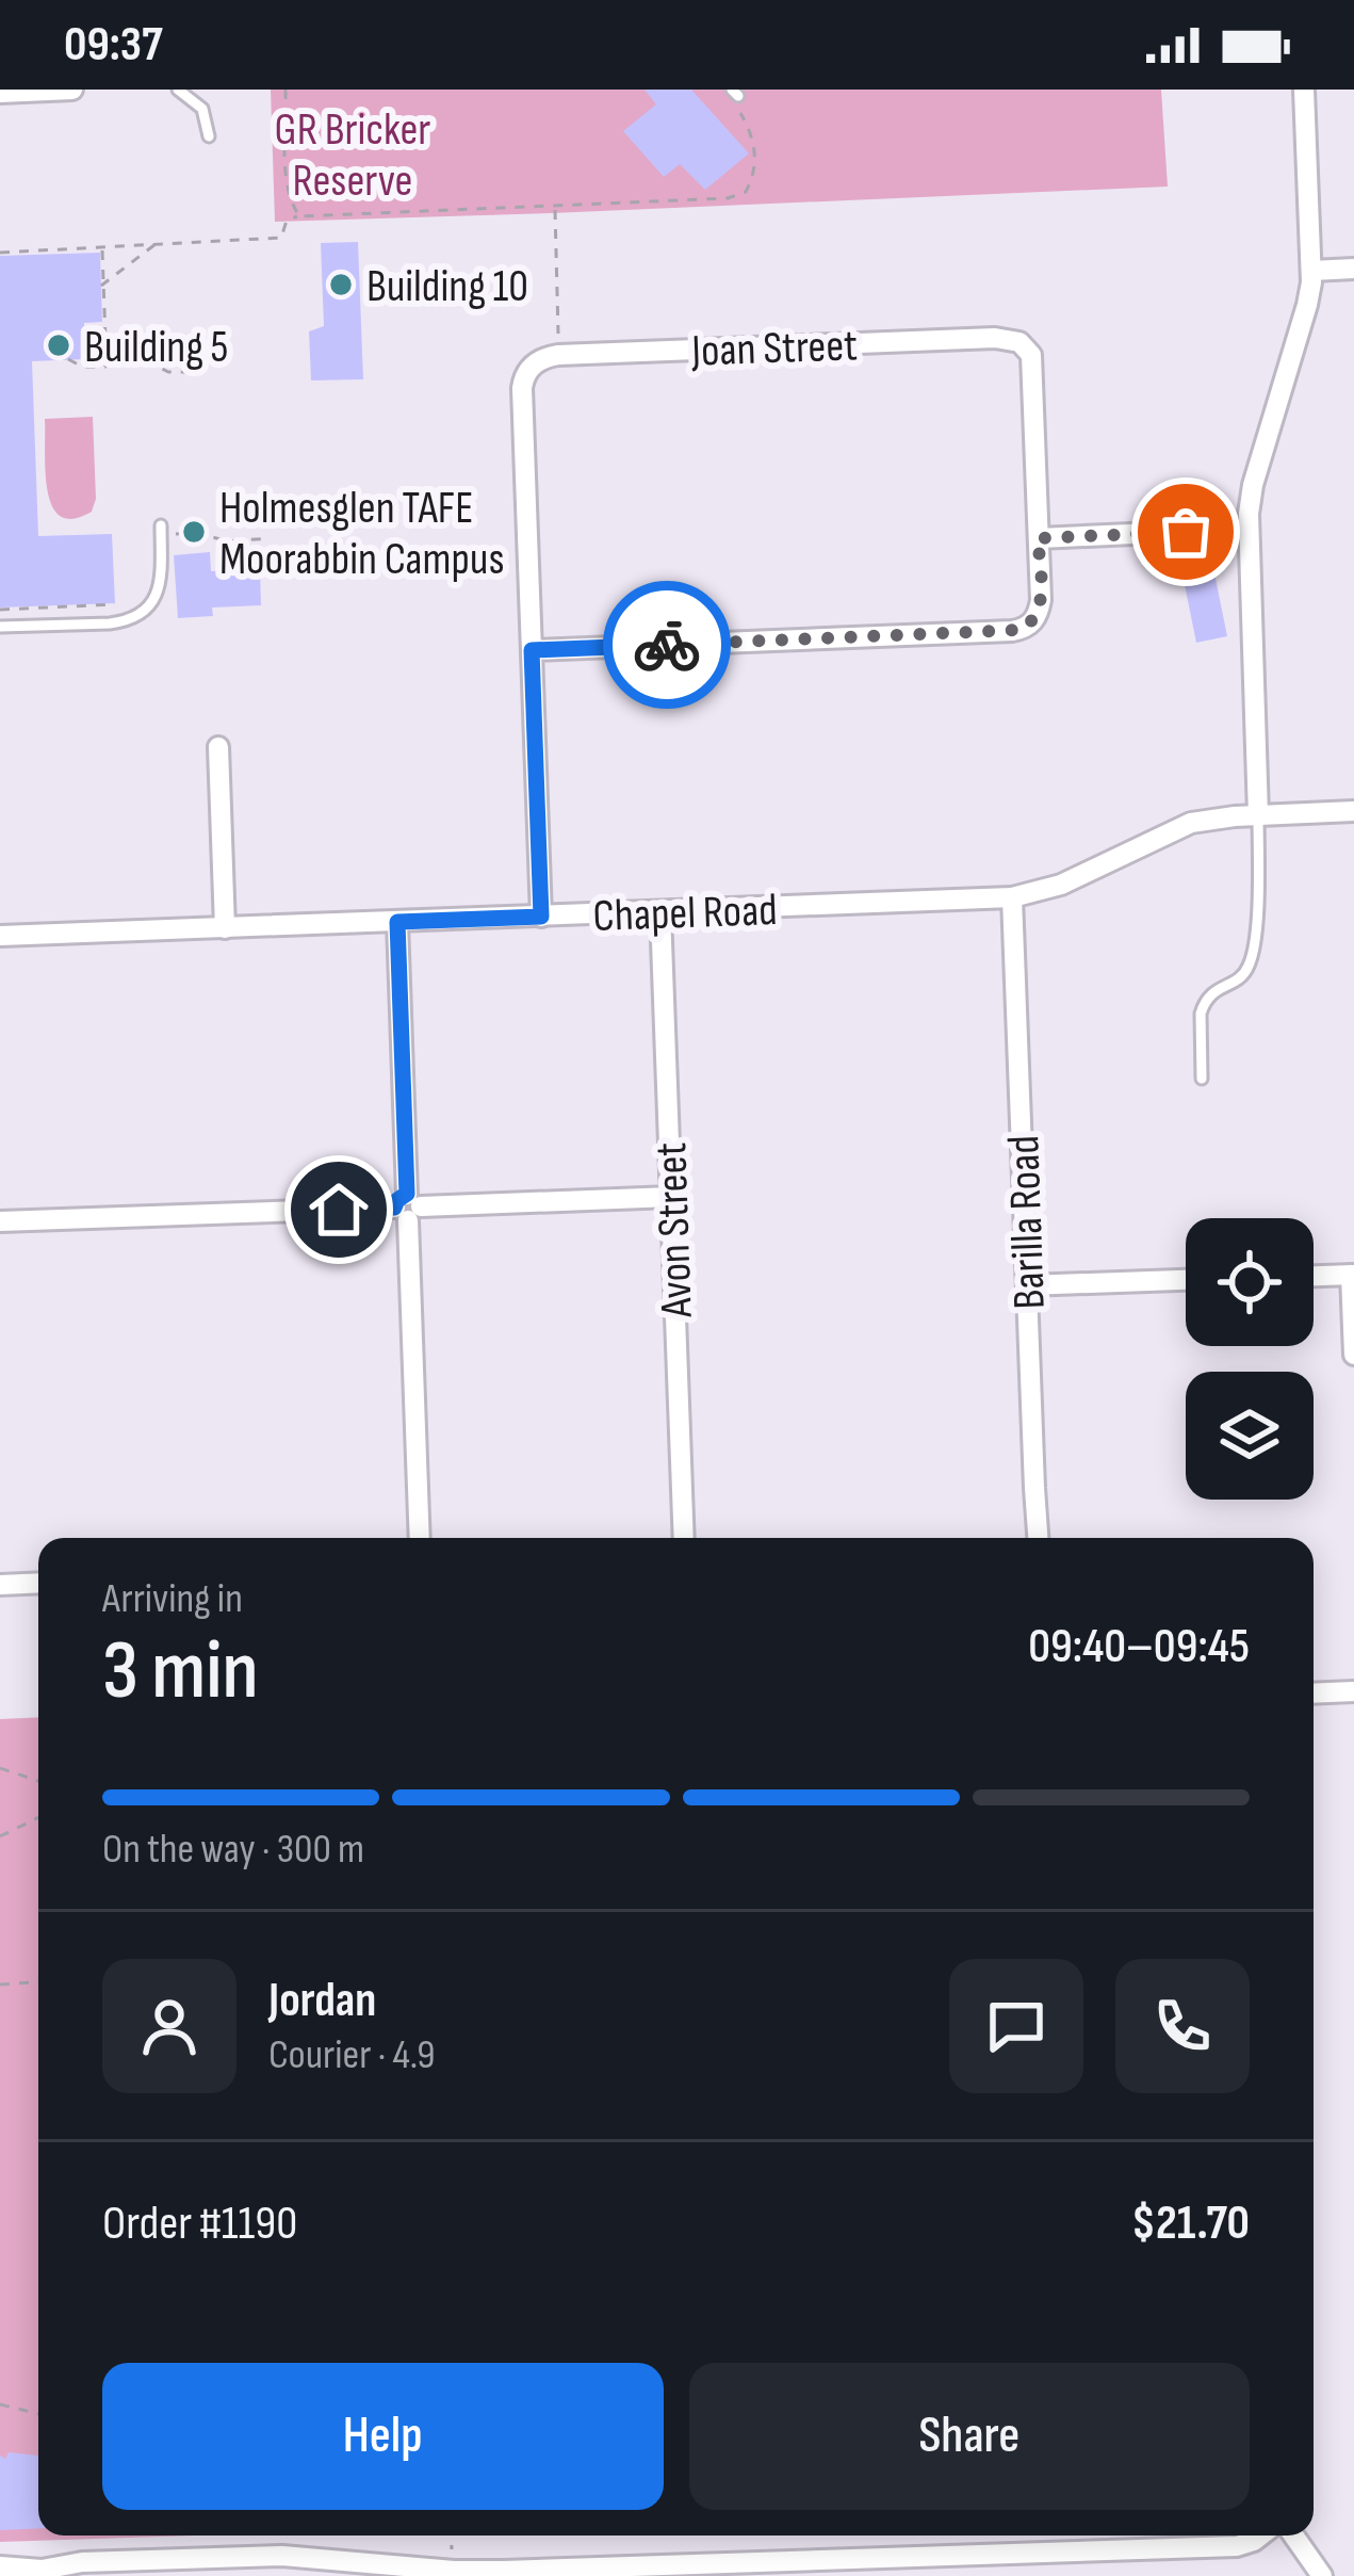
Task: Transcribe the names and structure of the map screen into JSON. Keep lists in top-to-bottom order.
{
  "streets": {
    "street": [
      "Joan Street",
      "Chapel Road",
      "Barilla Road",
      "Avon Street"
    ]
  },
  "crossings": [
    ["Chapel Road", "Barilla Road"],
    ["Chapel Road", "Avon Street"]
  ],
  "parks": ["GR Bricker Reserve"],
  "places": ["Building 10", "Building 5", "Holmesglen TAFE Moorabbin Campus"],
  "page": {
    "status": "09:37",
    "heading": ["3 min", "Arriving in", "09:40–09:45"],
    "panel": [
      "Jordan",
      "Courier · 4.9",
      "Order #1190",
      "$21.70"
    ],
    "bar": "On the way · 300 m",
    "buttons": ["Help", "Share"]
  }
}
